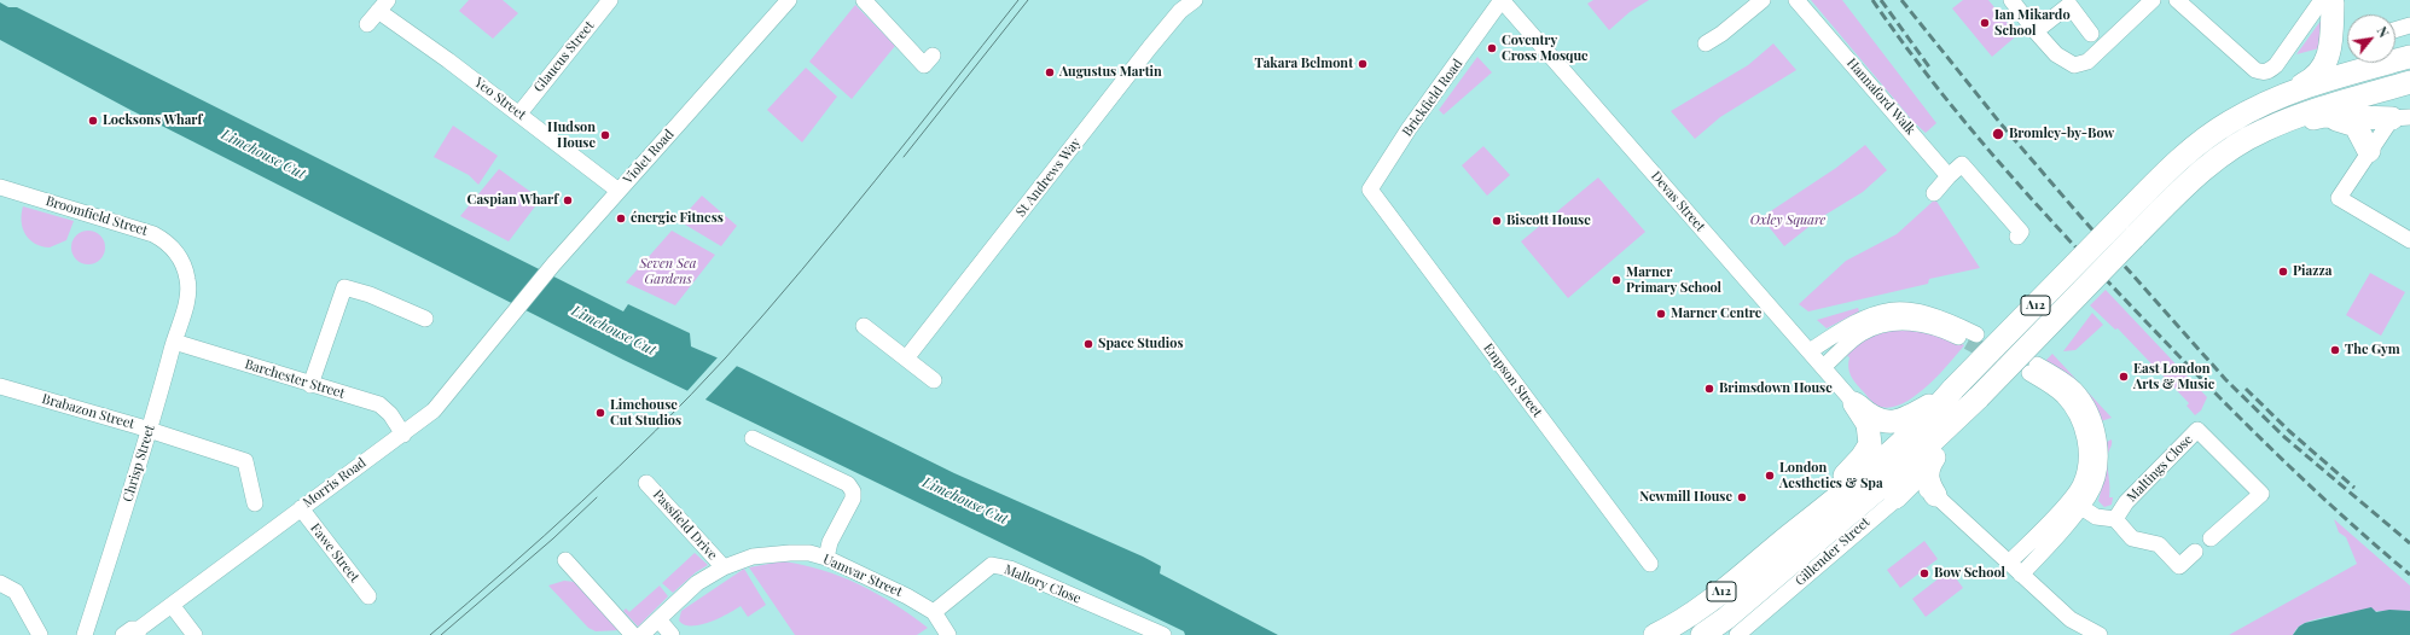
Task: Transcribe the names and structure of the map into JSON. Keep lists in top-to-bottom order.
{
  "streets": {
    "highway": ["A12"],
    "street": [
      "Glaucus Street",
      "Hannaford Walk",
      "Brickfield Road",
      "Yeo Street",
      "Violet Road",
      "St Andrews Way",
      "Devas Street",
      "Broomfield Street",
      "Barchester Street",
      "Empson Street",
      "Brabazon Street",
      "Chrisp Street",
      "Maltings Close",
      "Morris Road",
      "Passfield Drive",
      "Gillender Street",
      "Fawe Street",
      "Uamvar Street",
      "Mallory Close"
    ]
  },
  "crossings": [
    ["Glaucus Street", "Yeo Street"],
    ["Brickfield Road", "Devas Street"],
    ["Brickfield Road", "Empson Street"],
    ["Yeo Street", "Violet Road"],
    ["Violet Road", "Morris Road"],
    ["Broomfield Street", "Chrisp Street"],
    ["Barchester Street", "Chrisp Street"],
    ["Barchester Street", "Morris Road"],
    ["Brabazon Street", "Chrisp Street"],
    ["Morris Road", "Fawe Street"],
    ["Passfield Drive", "Uamvar Street"],
    ["Uamvar Street", "Mallory Close"]
  ],
  "water": ["Limehouse Cut"],
  "parks": ["Oxley Square", "Seven Sea Gardens"],
  "places": [
    "Ian Mikardo School",
    "Coventry Cross Mosque",
    "Takara Belmont",
    "Augustus Martin",
    "Locksons Wharf",
    "Bromley-by-Bow",
    "Hudson House",
    "Caspian Wharf",
    "énergie Fitness",
    "Biscott House",
    "Piazza",
    "Marner Primary School",
    "Marner Centre",
    "Space Studios",
    "The Gym",
    "East London Arts & Music",
    "Brimsdown House",
    "Limehouse Cut Studios",
    "London Aesthetics & Spa",
    "Newmill House",
    "Bow School"
  ],
  "north": "top right"
}
